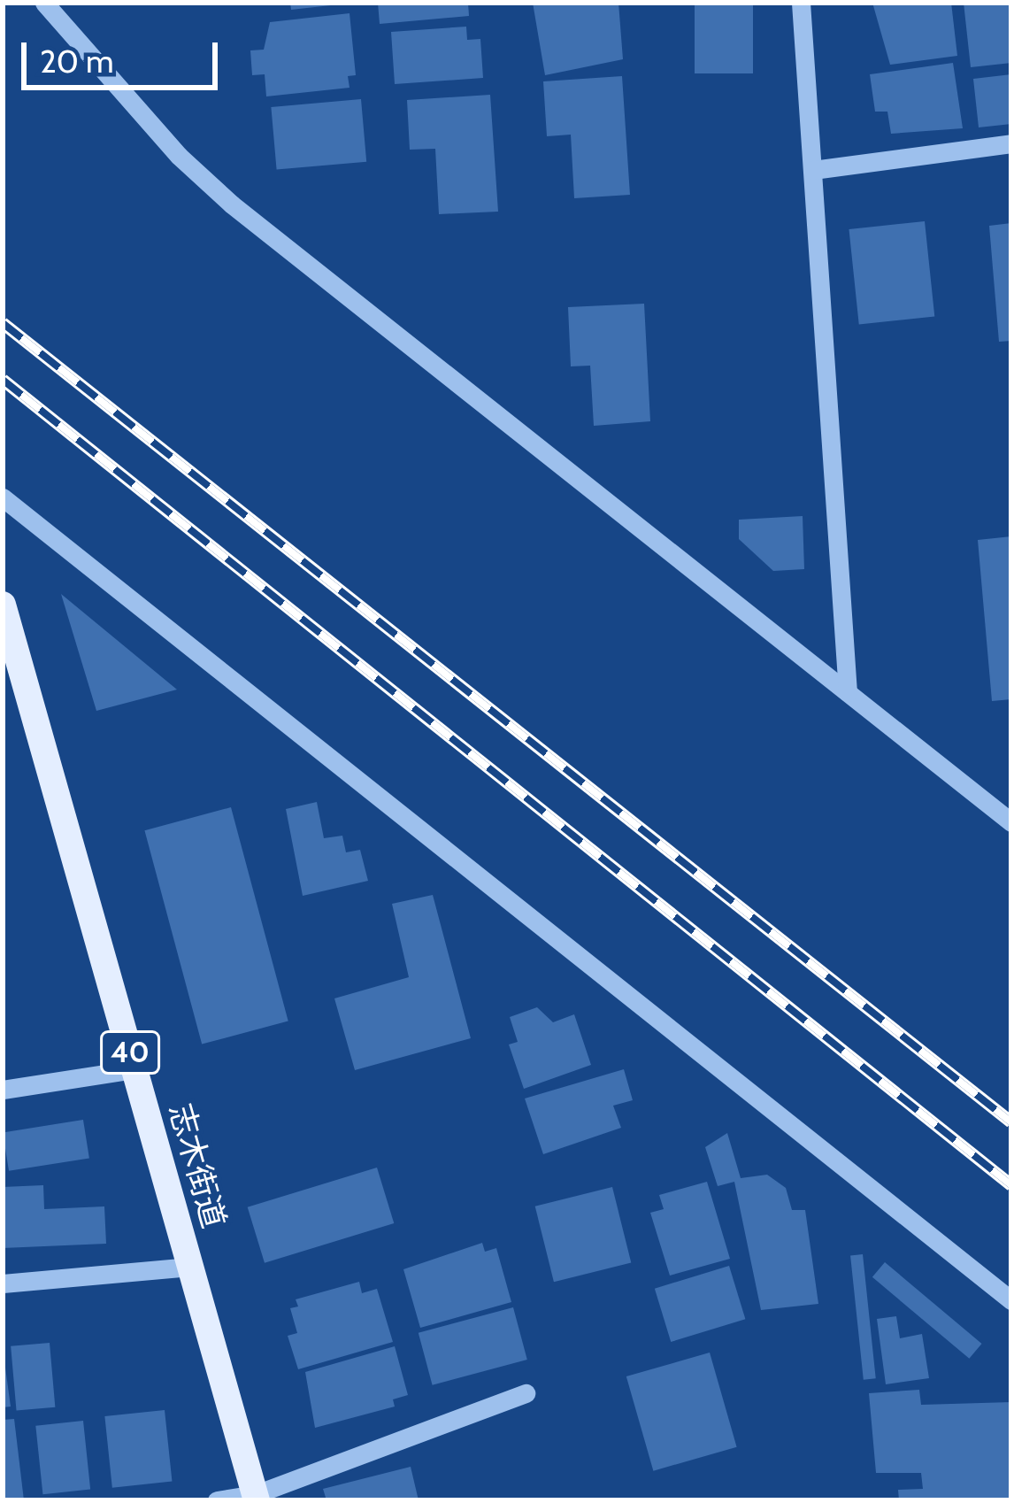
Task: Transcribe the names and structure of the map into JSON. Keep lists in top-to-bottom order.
{
  "streets": {
    "main road": ["40", "志木街道"]
  },
  "scale_bar": "20 m"
}
